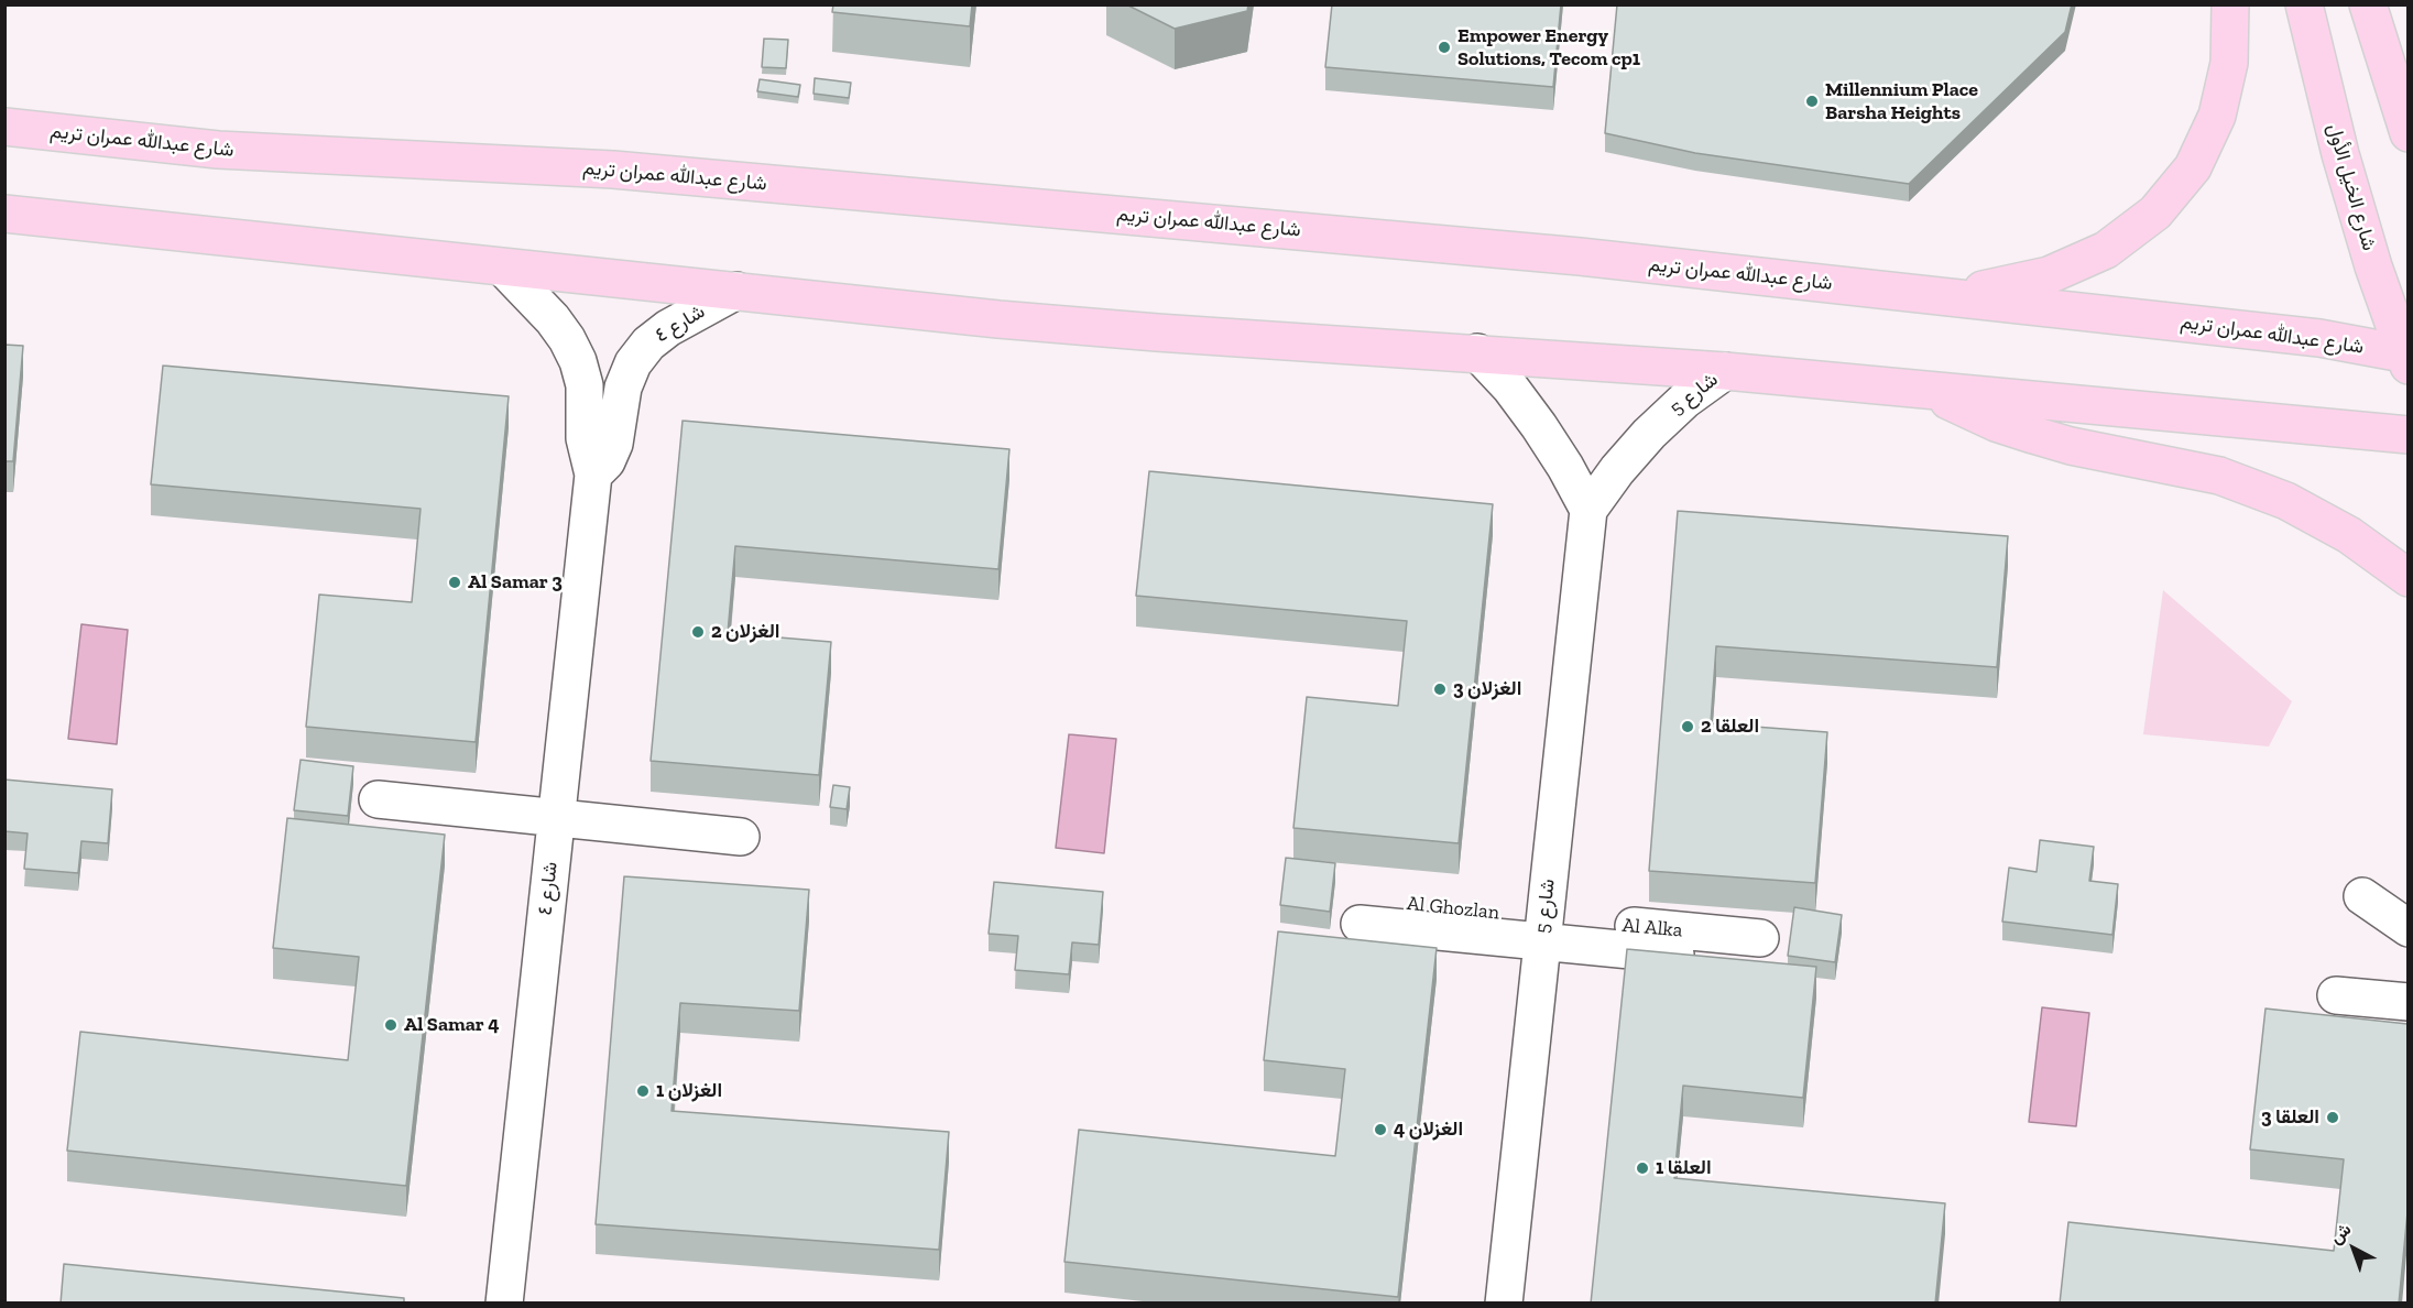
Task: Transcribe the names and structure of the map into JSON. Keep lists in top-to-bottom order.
{
  "streets": {
    "main road": ["شارع عبدالله عمران تريم", "شارع الخيل الأول"],
    "street": [
      "شارع ٤",
      "شارع 5",
      "Al Ghozlan",
      "Al Alka"
    ]
  },
  "crossings": [
    ["شارع عبدالله عمران تريم", "شارع الخيل الأول"],
    ["شارع 5", "Al Ghozlan"],
    ["شارع 5", "Al Alka"],
    ["Al Ghozlan", "Al Alka"]
  ],
  "places": [
    "Empower Energy Solutions, Tecom cp1",
    "Millennium Place Barsha Heights",
    "Al Samar 3",
    "الغزلان 2",
    "الغزلان 3",
    "العلقا 2",
    "Al Samar 4",
    "الغزلان 1",
    "العلقا 3",
    "الغزلان 4",
    "العلقا 1"
  ],
  "north": "top left"
}
